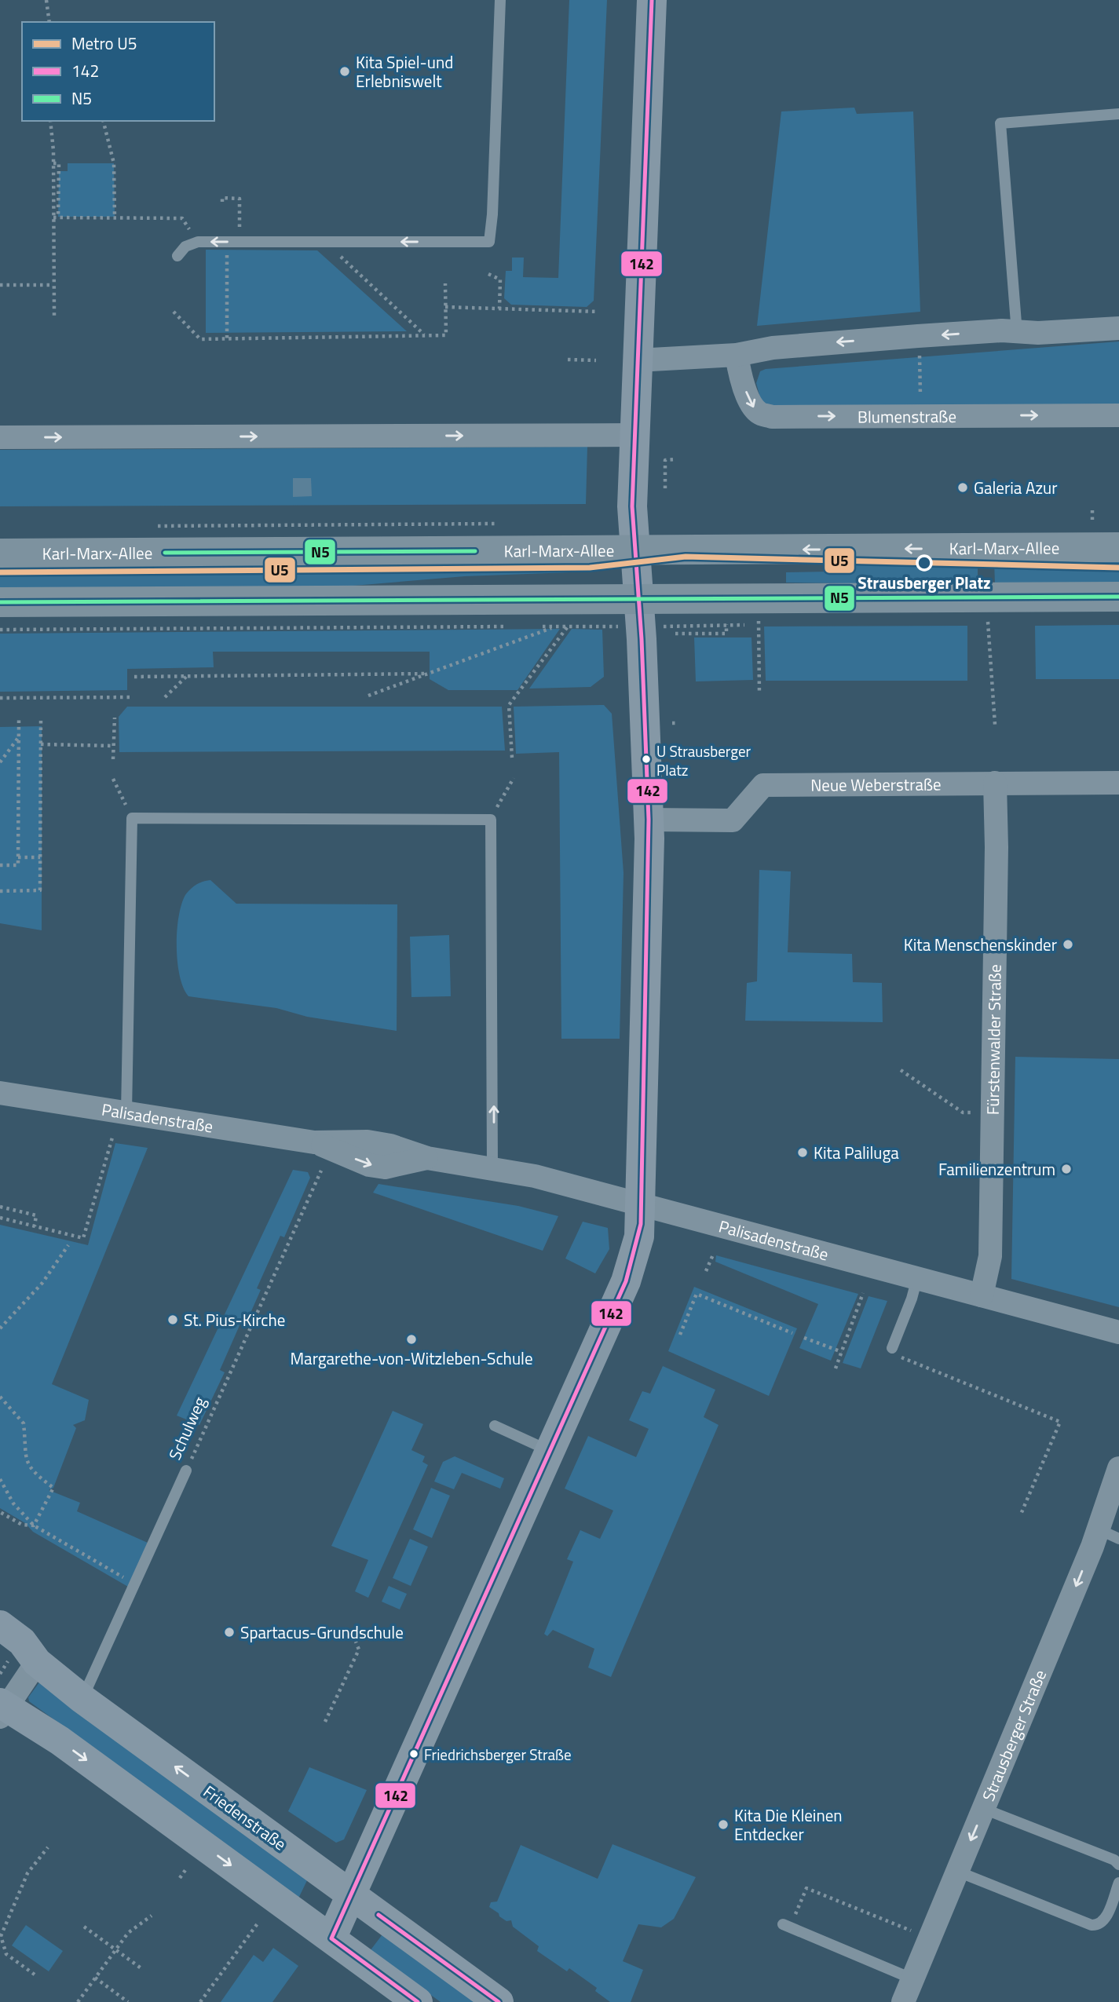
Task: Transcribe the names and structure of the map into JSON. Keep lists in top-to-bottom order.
{
  "streets": {
    "main road": ["Karl-Marx-Allee"],
    "street": [
      "Blumenstraße",
      "Neue Weberstraße",
      "Fürstenwalder Straße",
      "Palisadenstraße",
      "Strausberger Straße",
      "Friedenstraße"
    ],
    "lane": ["Schulweg"]
  },
  "crossings": [
    ["Neue Weberstraße", "Fürstenwalder Straße"],
    ["Fürstenwalder Straße", "Palisadenstraße"],
    ["Schulweg", "Friedenstraße"]
  ],
  "one_way": ["Strausberger Straße"],
  "places": [
    "Kita Spiel-und Erlebniswelt",
    "Galeria Azur",
    "Strausberger Platz",
    "U Strausberger Platz",
    "Kita Menschenskinder",
    "Kita Paliluga",
    "Familienzentrum",
    "St. Pius-Kirche",
    "Margarethe-von-Witzleben-Schule",
    "Spartacus-Grundschule",
    "Friedrichsberger Straße",
    "Kita Die Kleinen Entdecker"
  ],
  "lines": ["transit line 142", "transit line N5", "metro line U5"],
  "legend": ["Metro U5", "142", "N5"]
}
